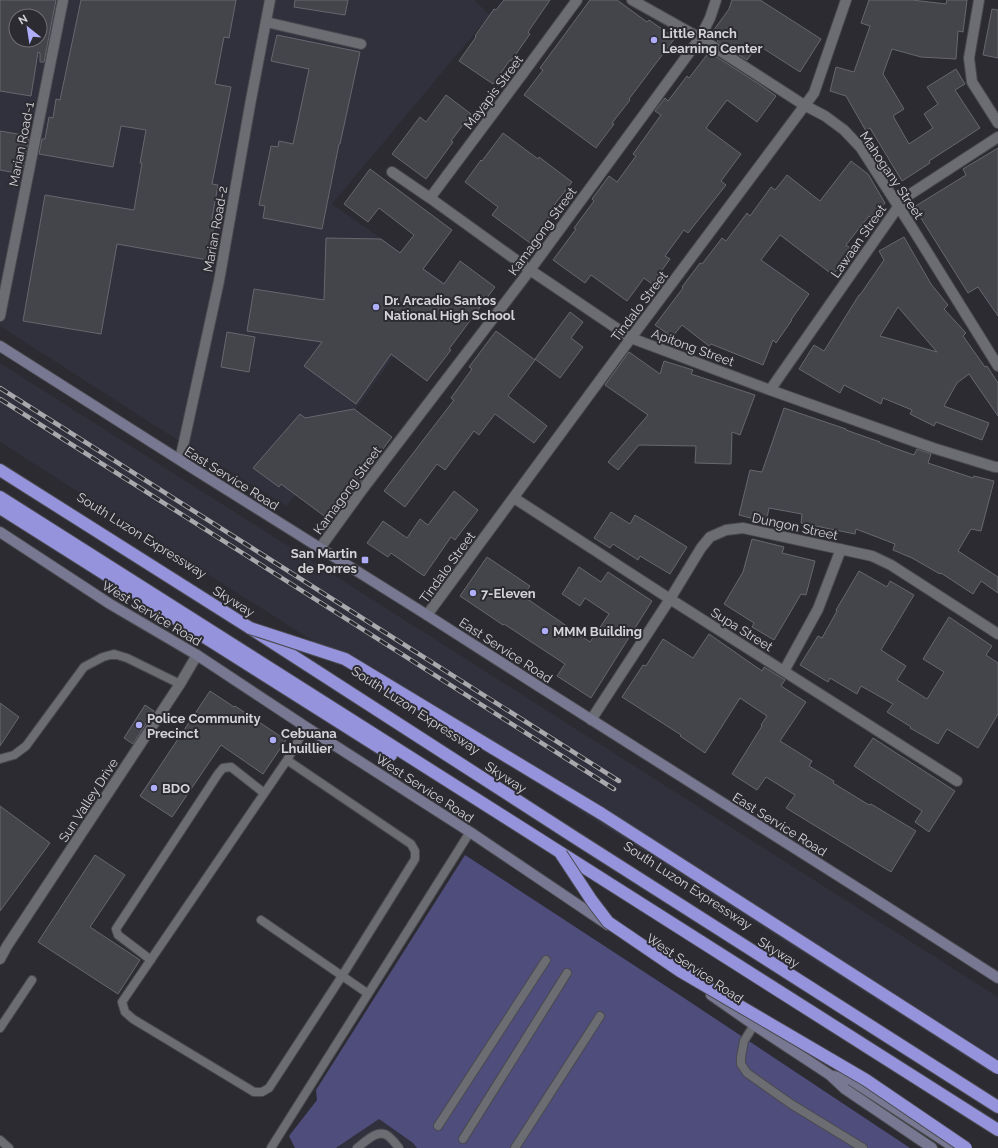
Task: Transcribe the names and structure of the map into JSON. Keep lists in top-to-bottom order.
{
  "streets": {
    "highway": ["South Luzon Expressway", "Skyway"],
    "main road": ["East Service Road", "West Service Road"],
    "street": [
      "Mayapis Street",
      "Marian Road-1",
      "Mahogany Street",
      "Marian Road-2",
      "Kamagong Street",
      "Lawaan Street",
      "Tindalo Street",
      "Apitong Street",
      "Dungon Street",
      "Supa Street",
      "Sun Valley Drive"
    ]
  },
  "crossings": [
    ["Mayapis Street", "Apitong Street"],
    ["Mahogany Street", "Kamagong Street"],
    ["Mahogany Street", "Lawaan Street"],
    ["Mahogany Street", "Tindalo Street"],
    ["Marian Road-2", "East Service Road"],
    ["Kamagong Street", "Apitong Street"],
    ["Kamagong Street", "East Service Road"],
    ["Lawaan Street", "Apitong Street"],
    ["Tindalo Street", "Apitong Street"],
    ["Tindalo Street", "East Service Road"],
    ["Tindalo Street", "Supa Street"],
    ["East Service Road", "Dungon Street"],
    ["Dungon Street", "Supa Street"],
    ["West Service Road", "Sun Valley Drive"]
  ],
  "places": {
    "other": [
      "Little Ranch Learning Center",
      "Dr. Arcadio Santos National High School",
      "7-Eleven",
      "MMM Building",
      "Police Community Precinct",
      "Cebuana Lhuillier",
      "BDO"
    ],
    "transit": ["San Martin de Porres"]
  },
  "north": "top left"
}
